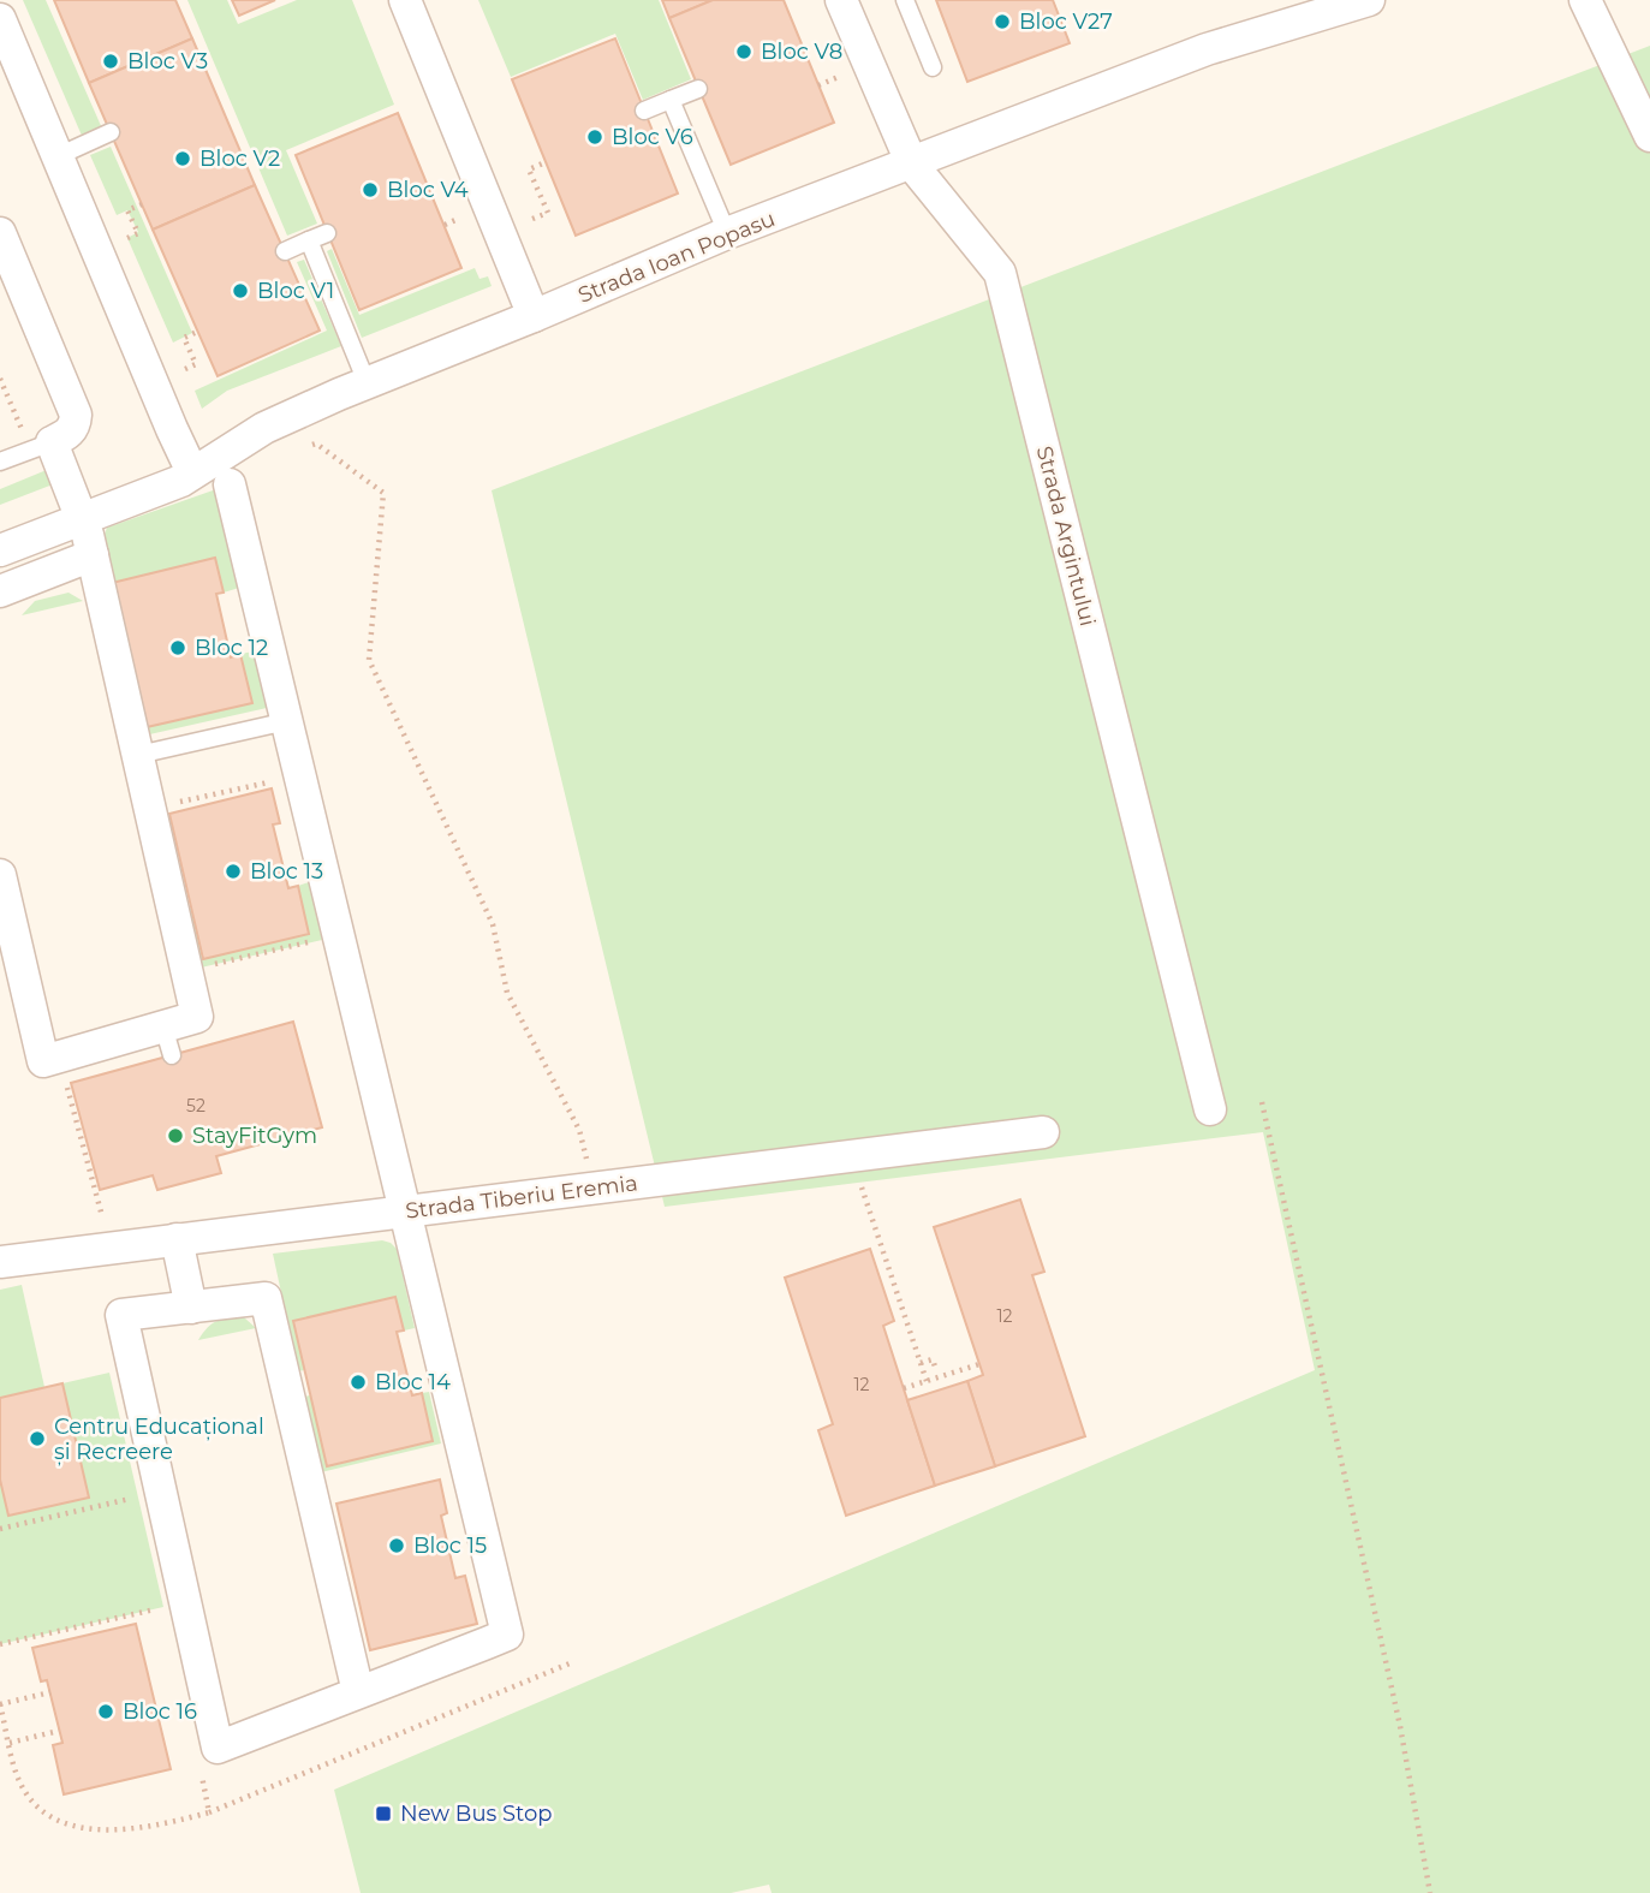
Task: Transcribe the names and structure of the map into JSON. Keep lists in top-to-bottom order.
{
  "streets": {
    "street": ["Strada Ioan Popasu", "Strada Argintului", "Strada Tiberiu Eremia"]
  },
  "crossings": [
    ["Strada Ioan Popasu", "Strada Argintului"]
  ],
  "places": {
    "other": [
      "Bloc V27",
      "Bloc V8",
      "Bloc V3",
      "Bloc V6",
      "Bloc V2",
      "Bloc V4",
      "Bloc V1",
      "Bloc 12",
      "Bloc 13",
      "StayFitGym",
      "Bloc 14",
      "Centru Educațional și Recreere",
      "Bloc 15",
      "Bloc 16"
    ],
    "transit": ["New Bus Stop"]
  },
  "house_numbers": ["52", "12", "12"]
}
